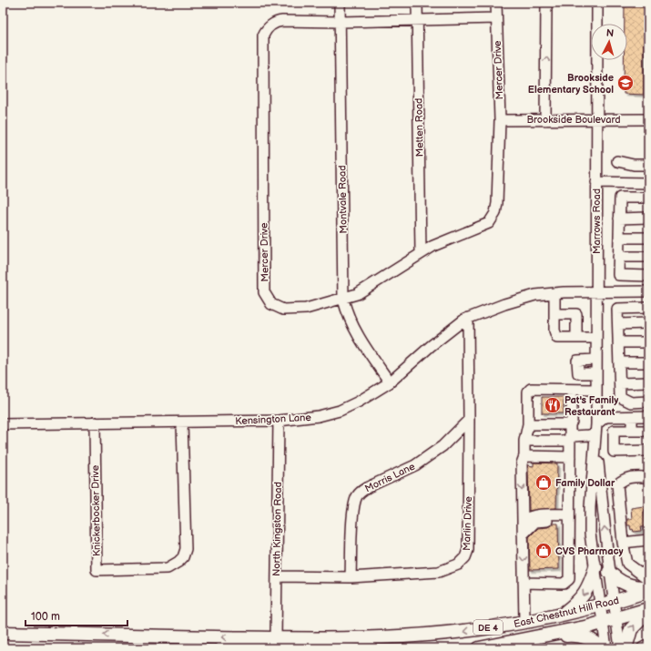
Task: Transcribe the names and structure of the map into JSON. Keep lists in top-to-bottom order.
{
  "streets": {
    "main road": ["East Chestnut Hill Road", "DE 4"],
    "street": [
      "Mercer Drive",
      "Brookside Boulevard",
      "Metten Road",
      "Montvale Road",
      "Marrows Road",
      "Kensington Lane",
      "Morris Lane",
      "Knickerbocker Drive",
      "Marlin Drive",
      "North Kingston Road"
    ]
  },
  "crossings": [
    ["Mercer Drive", "Brookside Boulevard"],
    ["Mercer Drive", "Metten Road"],
    ["Mercer Drive", "Montvale Road"],
    ["Brookside Boulevard", "Marrows Road"],
    ["Montvale Road", "Kensington Lane"],
    ["Marrows Road", "Kensington Lane"],
    ["Marrows Road", "East Chestnut Hill Road"],
    ["Kensington Lane", "Knickerbocker Drive"],
    ["Kensington Lane", "Marlin Drive"],
    ["Kensington Lane", "North Kingston Road"],
    ["Morris Lane", "Marlin Drive"],
    ["Marlin Drive", "North Kingston Road"],
    ["North Kingston Road", "East Chestnut Hill Road"]
  ],
  "one_way": ["East Chestnut Hill Road"],
  "places": {
    "school or university": ["Brookside Elementary School"],
    "restaurant": ["Pat's Family Restaurant"],
    "shop": ["Family Dollar", "CVS Pharmacy"]
  },
  "scale_bar": "100 m",
  "north": "top"
}
